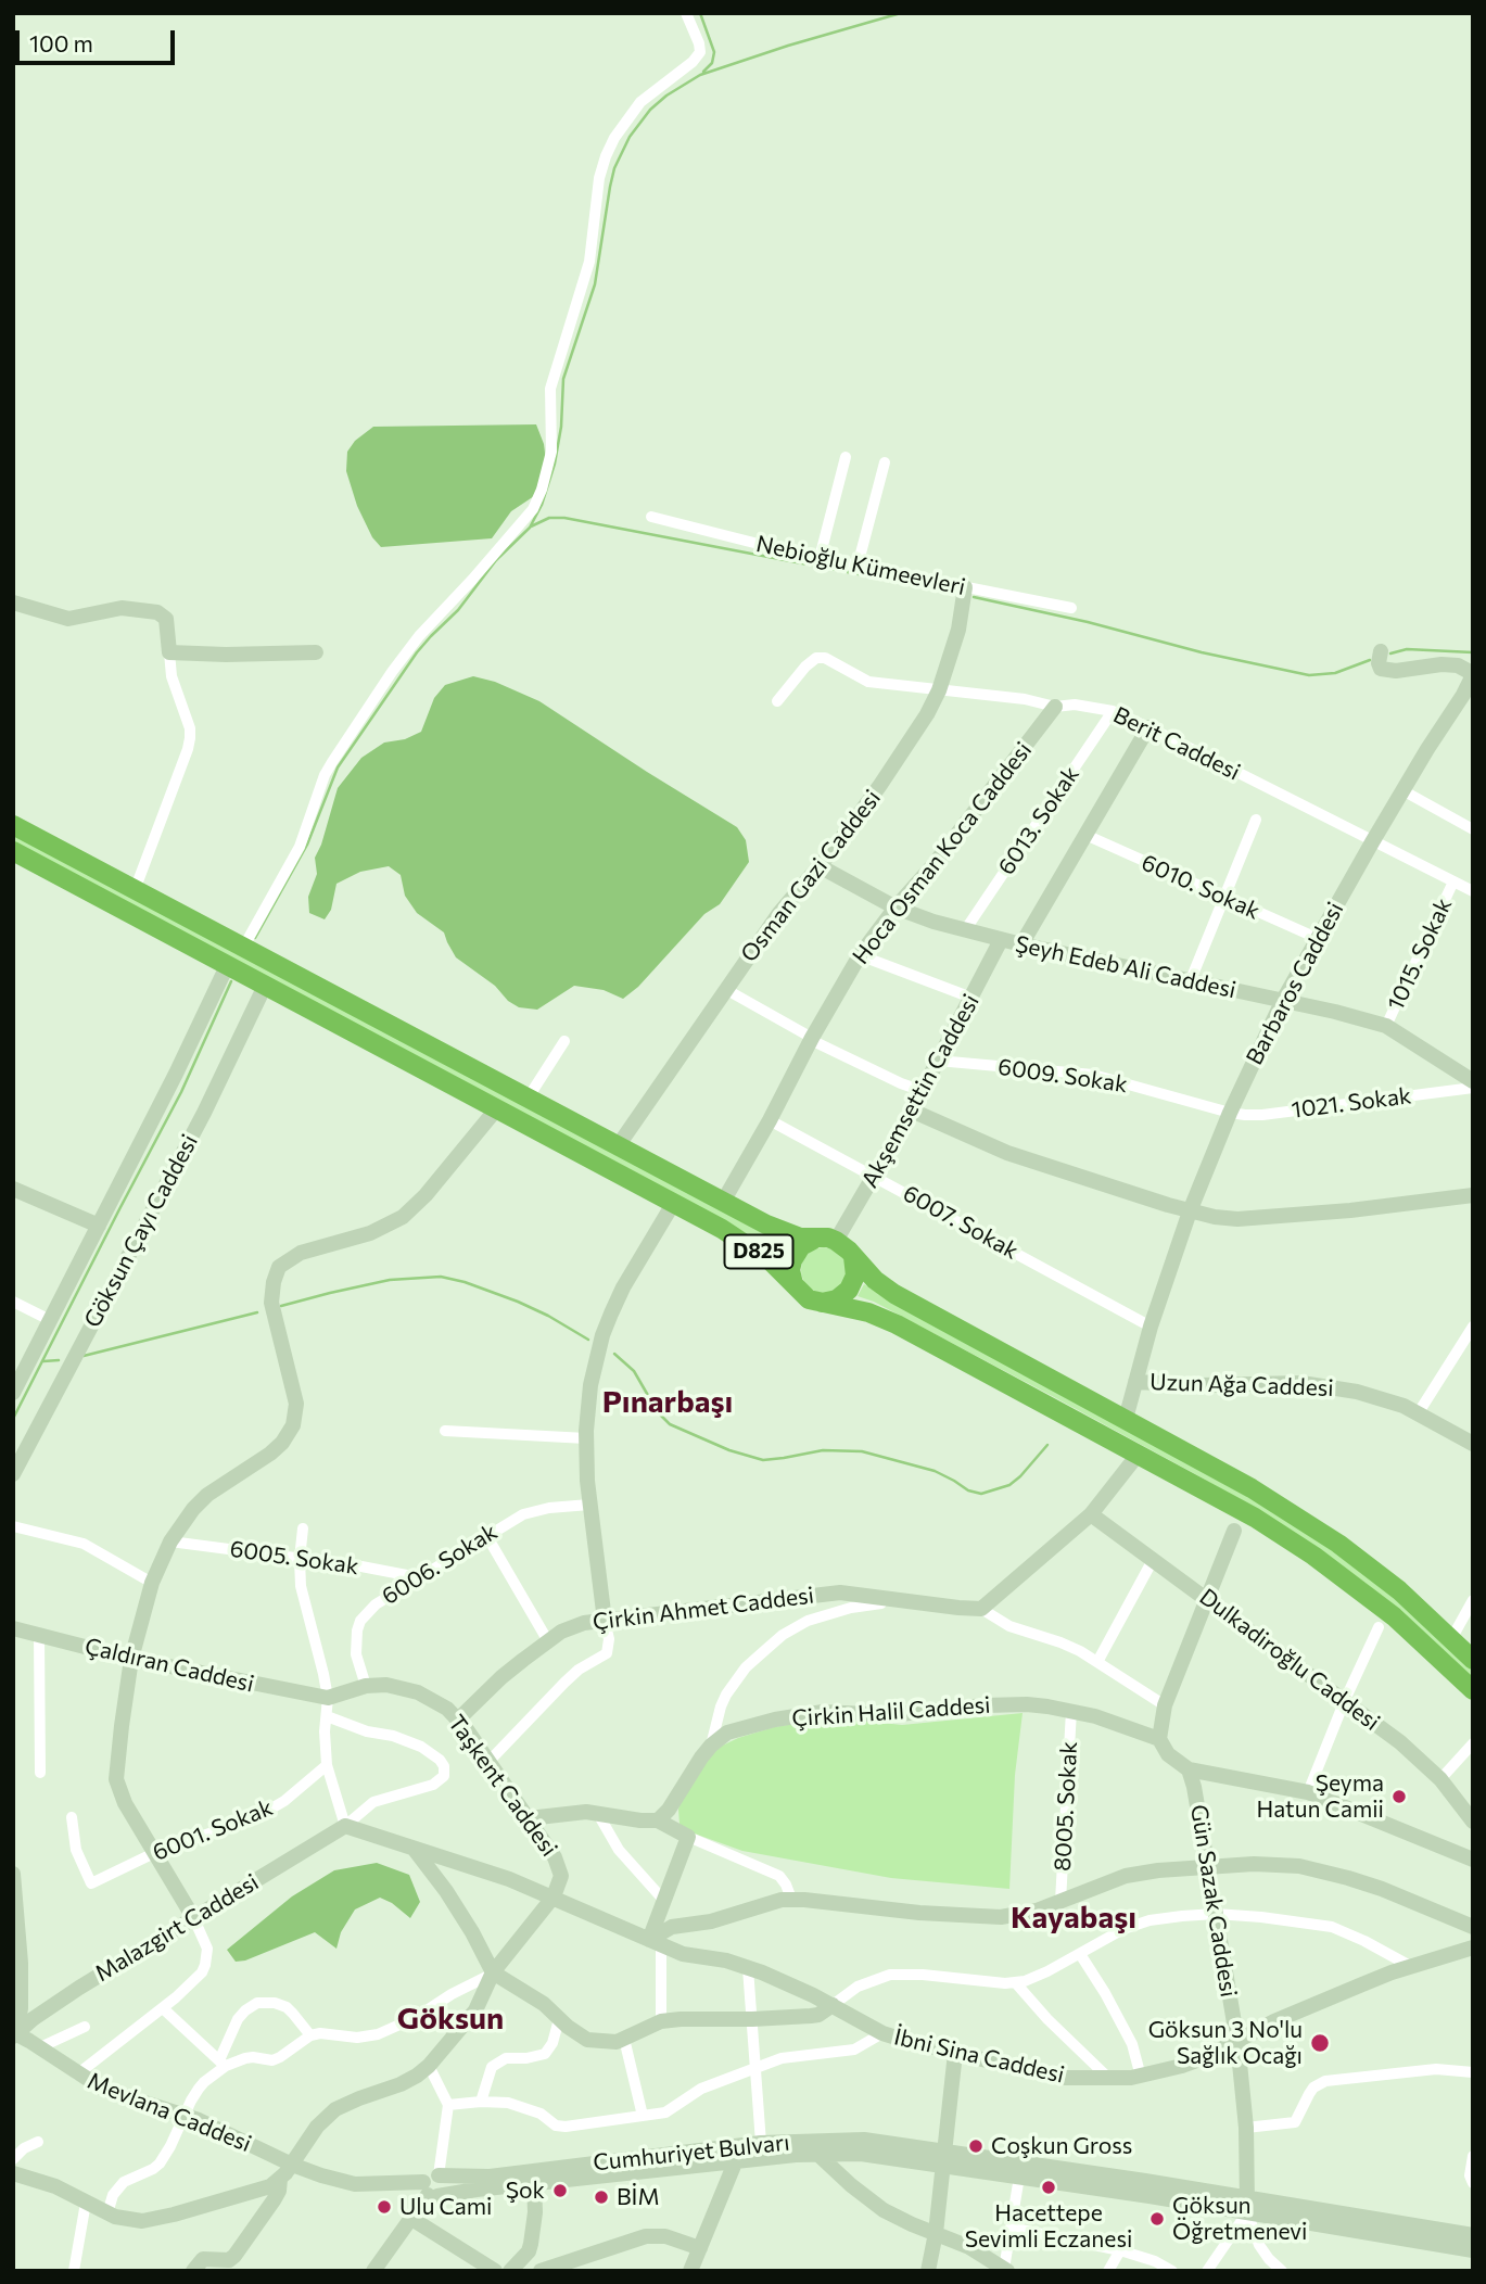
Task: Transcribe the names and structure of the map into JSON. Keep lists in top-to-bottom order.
{
  "streets": {
    "highway": ["D825"],
    "street": [
      "Nebioğlu Kümeevleri",
      "Berit Caddesi",
      "6013. Sokak",
      "Hoca Osman Koca Caddesi",
      "Osman Gazi Caddesi",
      "6010. Sokak",
      "1015. Sokak",
      "Şeyh Edeb Ali Caddesi",
      "Barbaros Caddesi",
      "6009. Sokak",
      "Akşemsettin Caddesi",
      "1021. Sokak",
      "6007. Sokak",
      "Göksun Çayı Caddesi",
      "Uzun Ağa Caddesi",
      "6005. Sokak",
      "6006. Sokak",
      "Çirkin Ahmet Caddesi",
      "Dulkadiroğlu Caddesi",
      "Çaldıran Caddesi",
      "Çirkin Halil Caddesi",
      "Taşkent Caddesi",
      "8005. Sokak",
      "6001. Sokak",
      "Gün Sazak Caddesi",
      "Malazgirt Caddesi",
      "İbni Sina Caddesi",
      "Mevlana Caddesi",
      "Cumhuriyet Bulvarı"
    ]
  },
  "crossings": [
    ["Nebioğlu Kümeevleri", "Osman Gazi Caddesi"],
    ["Berit Caddesi", "6013. Sokak"],
    ["Berit Caddesi", "Hoca Osman Koca Caddesi"],
    ["Berit Caddesi", "Osman Gazi Caddesi"],
    ["Berit Caddesi", "1015. Sokak"],
    ["Berit Caddesi", "Barbaros Caddesi"],
    ["6013. Sokak", "Şeyh Edeb Ali Caddesi"],
    ["Hoca Osman Koca Caddesi", "Şeyh Edeb Ali Caddesi"],
    ["Hoca Osman Koca Caddesi", "6007. Sokak"],
    ["Hoca Osman Koca Caddesi", "D825"],
    ["Osman Gazi Caddesi", "Şeyh Edeb Ali Caddesi"],
    ["Osman Gazi Caddesi", "D825"],
    ["6010. Sokak", "Barbaros Caddesi"],
    ["1015. Sokak", "Şeyh Edeb Ali Caddesi"],
    ["Şeyh Edeb Ali Caddesi", "Barbaros Caddesi"],
    ["Şeyh Edeb Ali Caddesi", "Akşemsettin Caddesi"],
    ["Barbaros Caddesi", "6009. Sokak"],
    ["Barbaros Caddesi", "1021. Sokak"],
    ["Barbaros Caddesi", "6007. Sokak"],
    ["Barbaros Caddesi", "Uzun Ağa Caddesi"],
    ["6009. Sokak", "Akşemsettin Caddesi"],
    ["6009. Sokak", "1021. Sokak"],
    ["Akşemsettin Caddesi", "6007. Sokak"],
    ["Akşemsettin Caddesi", "D825"],
    ["Göksun Çayı Caddesi", "D825"],
    ["6005. Sokak", "6006. Sokak"],
    ["6006. Sokak", "Taşkent Caddesi"],
    ["Çirkin Ahmet Caddesi", "Taşkent Caddesi"],
    ["Çaldıran Caddesi", "Taşkent Caddesi"],
    ["Çirkin Halil Caddesi", "8005. Sokak"],
    ["Taşkent Caddesi", "İbni Sina Caddesi"],
    ["Gün Sazak Caddesi", "İbni Sina Caddesi"],
    ["Malazgirt Caddesi", "İbni Sina Caddesi"],
    ["Malazgirt Caddesi", "Mevlana Caddesi"],
    ["Mevlana Caddesi", "Cumhuriyet Bulvarı"]
  ],
  "districts": ["Pınarbaşı", "Kayabaşı", "Göksun"],
  "places": [
    "Şeyma Hatun Camii",
    "Göksun 3 No'lu Sağlık Ocağı",
    "Coşkun Gross",
    "Hacettepe Sevimli Eczanesi",
    "Şok",
    "BİM",
    "Ulu Cami",
    "Göksun Öğretmenevi"
  ],
  "scale_bar": "100 m"
}
